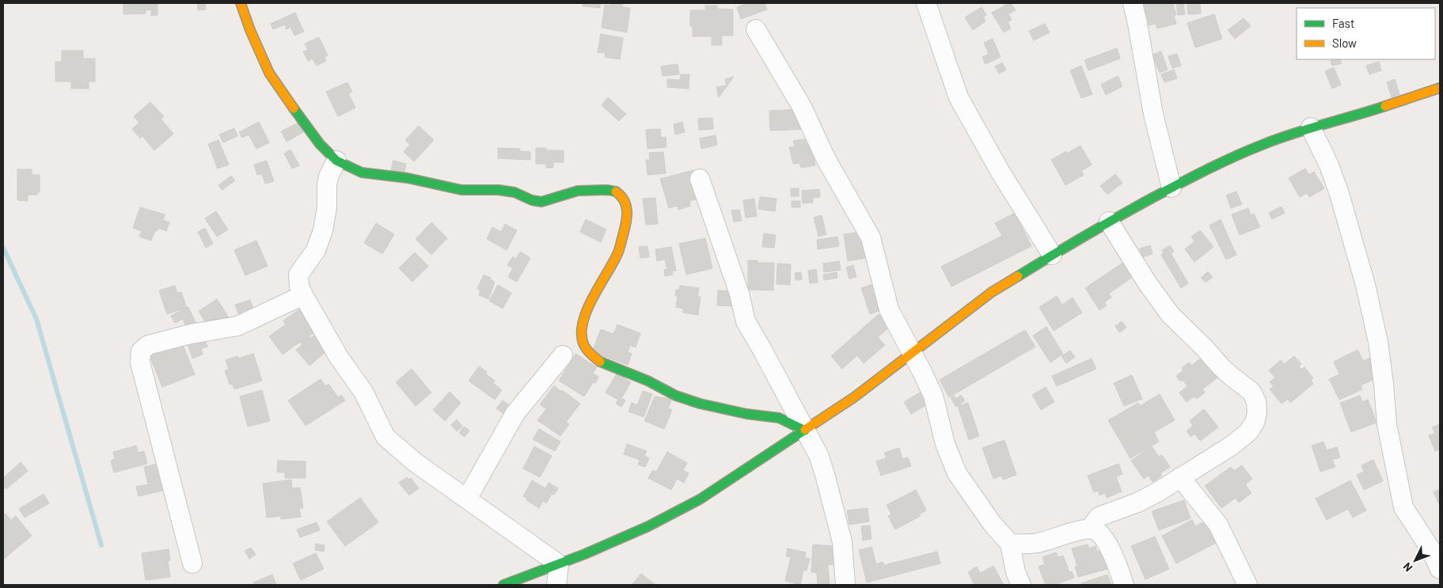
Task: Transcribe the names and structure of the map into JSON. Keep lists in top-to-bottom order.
{
  "legend": ["Fast", "Slow"],
  "north": "bottom left"
}
